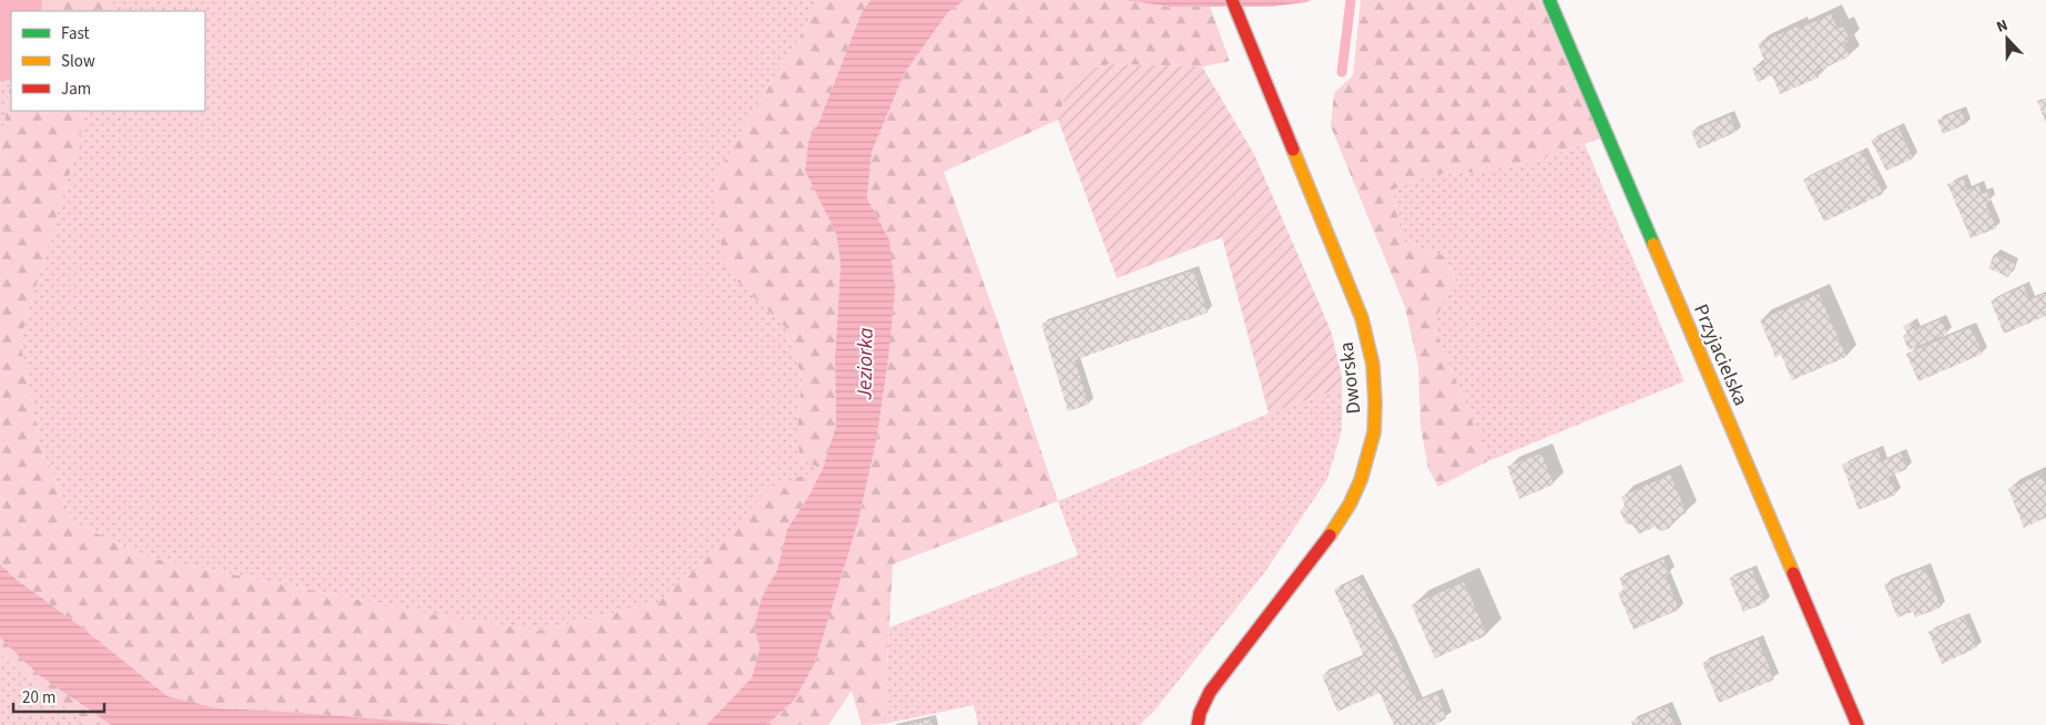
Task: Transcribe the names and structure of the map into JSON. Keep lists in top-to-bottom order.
{
  "streets": {
    "street": ["Przyjacielska", "Dworska"]
  },
  "water": ["Jeziorka"],
  "legend": ["Fast", "Slow", "Jam"],
  "scale_bar": "20 m",
  "north": "top"
}
